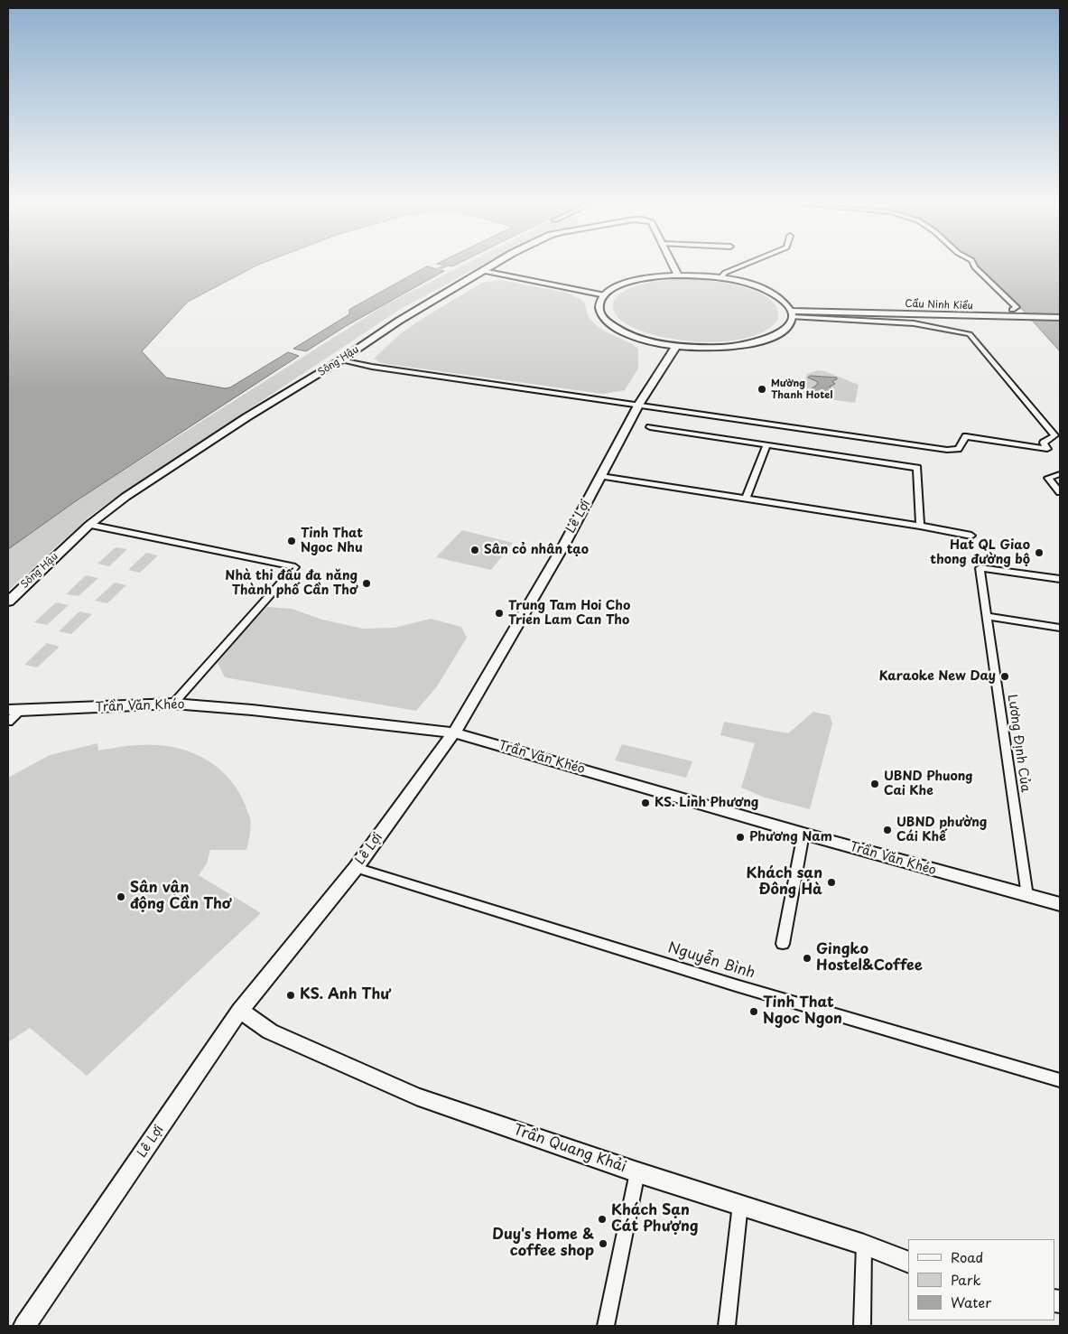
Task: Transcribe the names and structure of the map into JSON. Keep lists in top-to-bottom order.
{
  "streets": {
    "street": [
      "Cầu Ninh Kiều",
      "Sông Hậu",
      "Lê Lợi",
      "Trần Văn Khéo",
      "Lương Định Của",
      "Nguyễn Bình",
      "Trần Quang Khải"
    ]
  },
  "crossings": [
    ["Lê Lợi", "Trần Văn Khéo"],
    ["Lê Lợi", "Nguyễn Bình"],
    ["Lê Lợi", "Trần Quang Khải"],
    ["Trần Văn Khéo", "Lương Định Của"]
  ],
  "places": [
    "Mường Thanh Hotel",
    "Tinh That Ngoc Nhu",
    "Sân cỏ nhân tạo",
    "Hat QL Giao thong đường bộ",
    "Nhà thi đấu đa năng Thành phố Cần Thơ",
    "Trung Tam Hoi Cho Trien Lam Can Tho",
    "Karaoke New Day",
    "UBND Phuong Cai Khe",
    "KS. Linh Phương",
    "UBND phường Cái Khế",
    "Phương Nam",
    "Khách sạn Đông Hà",
    "Sân vận động Cần Thơ",
    "Gingko Hostel&Coffee",
    "KS. Anh Thư",
    "Tinh That Ngoc Ngon",
    "Khách Sạn Cát Phượng",
    "Duy's Home & coffee shop"
  ],
  "legend": ["Road", "Park", "Water"]
}
